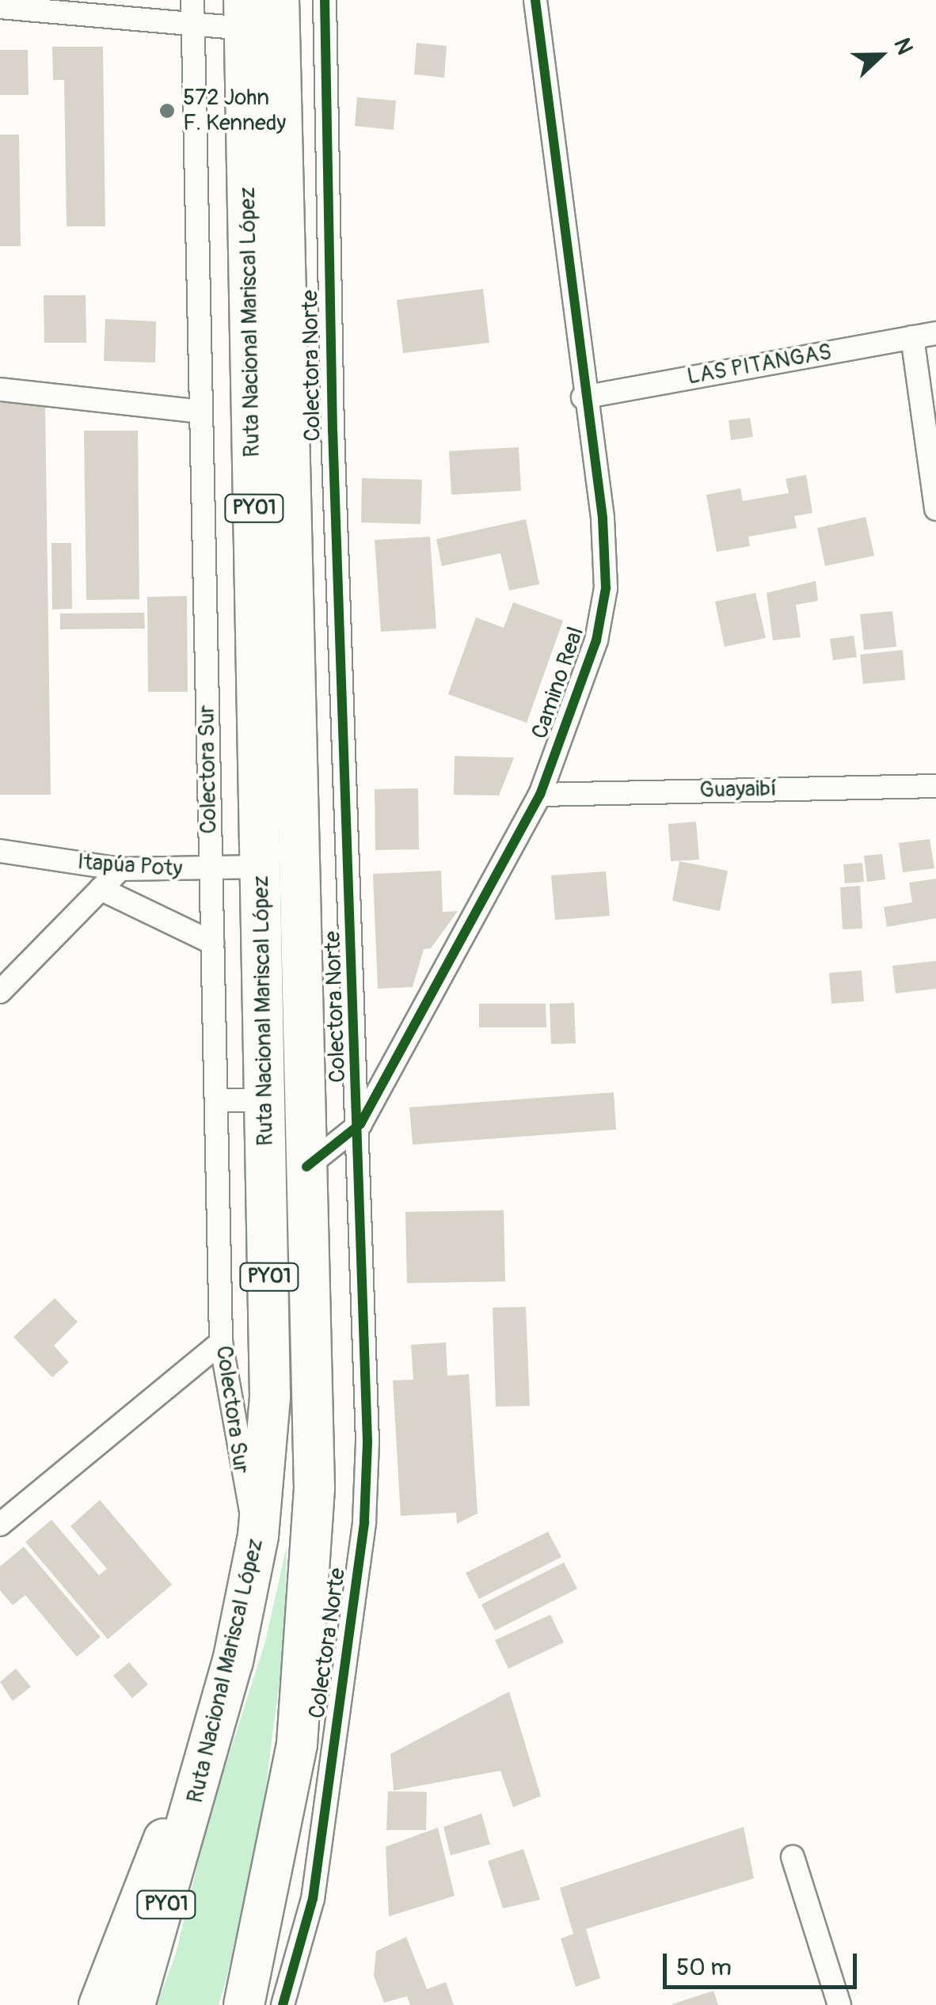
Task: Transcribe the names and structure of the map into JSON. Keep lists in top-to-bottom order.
{
  "streets": {
    "highway": ["Ruta Nacional Mariscal López", "PY01"],
    "street": [
      "LAS PITANGAS",
      "Colectora Norte",
      "Camino Real",
      "Colectora Sur",
      "Guayaibí",
      "Itapúa Poty"
    ]
  },
  "crossings": [
    ["Ruta Nacional Mariscal López", "Camino Real"],
    ["Ruta Nacional Mariscal López", "Colectora Sur"],
    ["Ruta Nacional Mariscal López", "Itapúa Poty"],
    ["LAS PITANGAS", "Camino Real"],
    ["Colectora Norte", "Camino Real"],
    ["Camino Real", "Guayaibí"],
    ["Colectora Sur", "Itapúa Poty"]
  ],
  "places": ["572 John F. Kennedy"],
  "scale_bar": "50 m",
  "north": "right"
}
